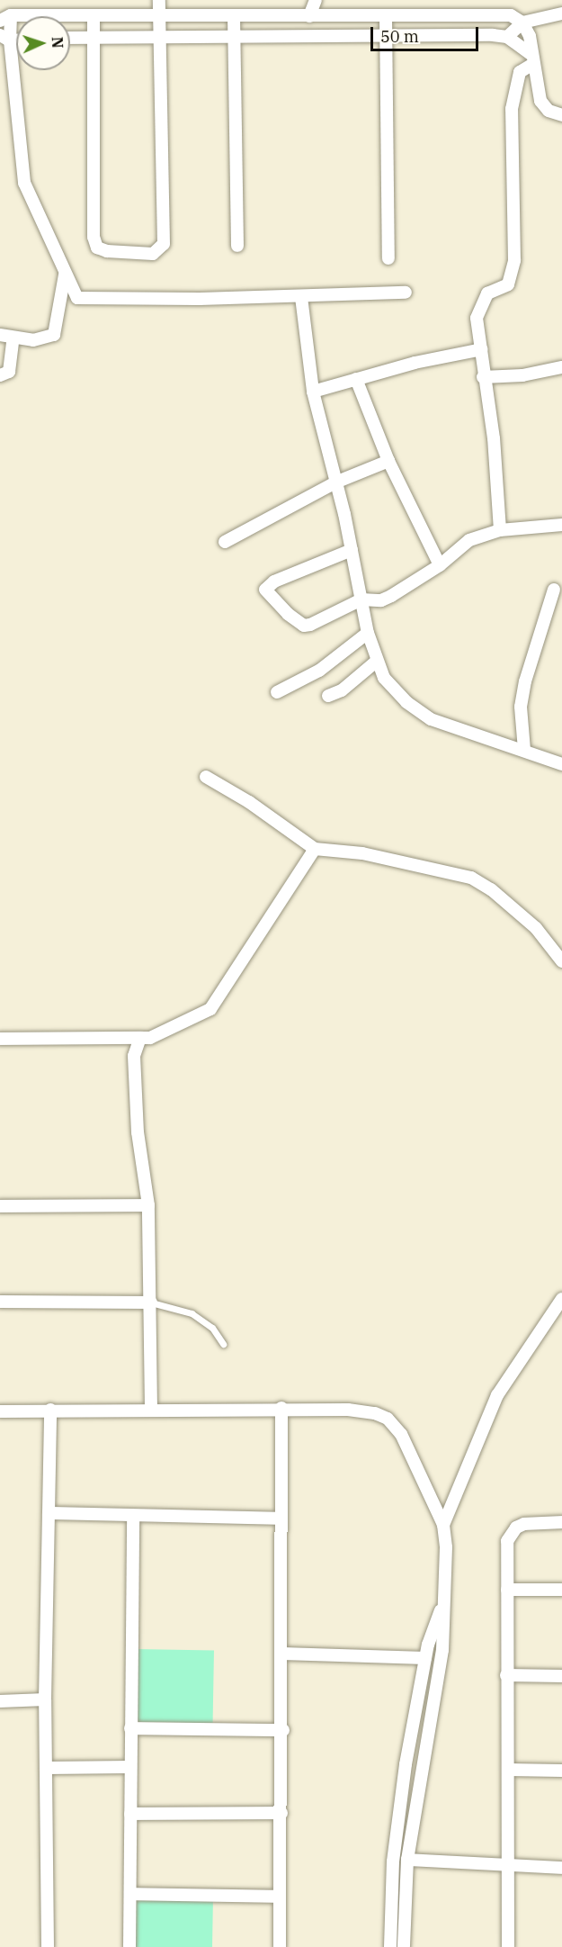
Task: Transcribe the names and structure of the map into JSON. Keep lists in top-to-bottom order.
{
  "scale_bar": "50 m",
  "north": "right"
}
